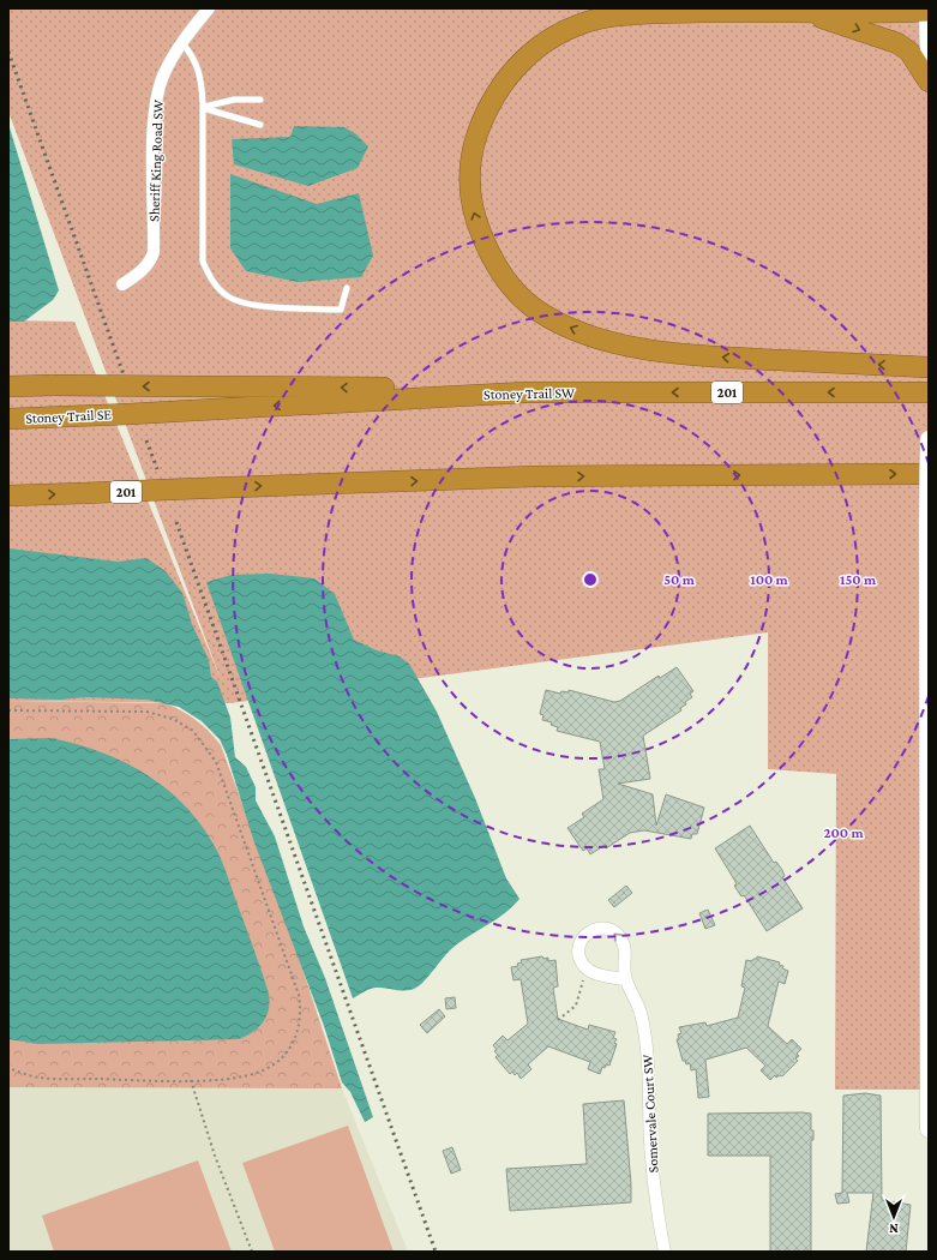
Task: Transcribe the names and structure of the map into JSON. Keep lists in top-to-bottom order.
{
  "streets": {
    "highway": ["201", "Stoney Trail SW", "Stoney Trail SE"],
    "street": ["Sheriff King Road SW", "Somervale Court SW"]
  },
  "crossings": [
    ["Stoney Trail SW", "Stoney Trail SE"]
  ],
  "north": "bottom",
  "rings": [
    "50 m",
    "100 m",
    "150 m",
    "200 m"
  ]
}
